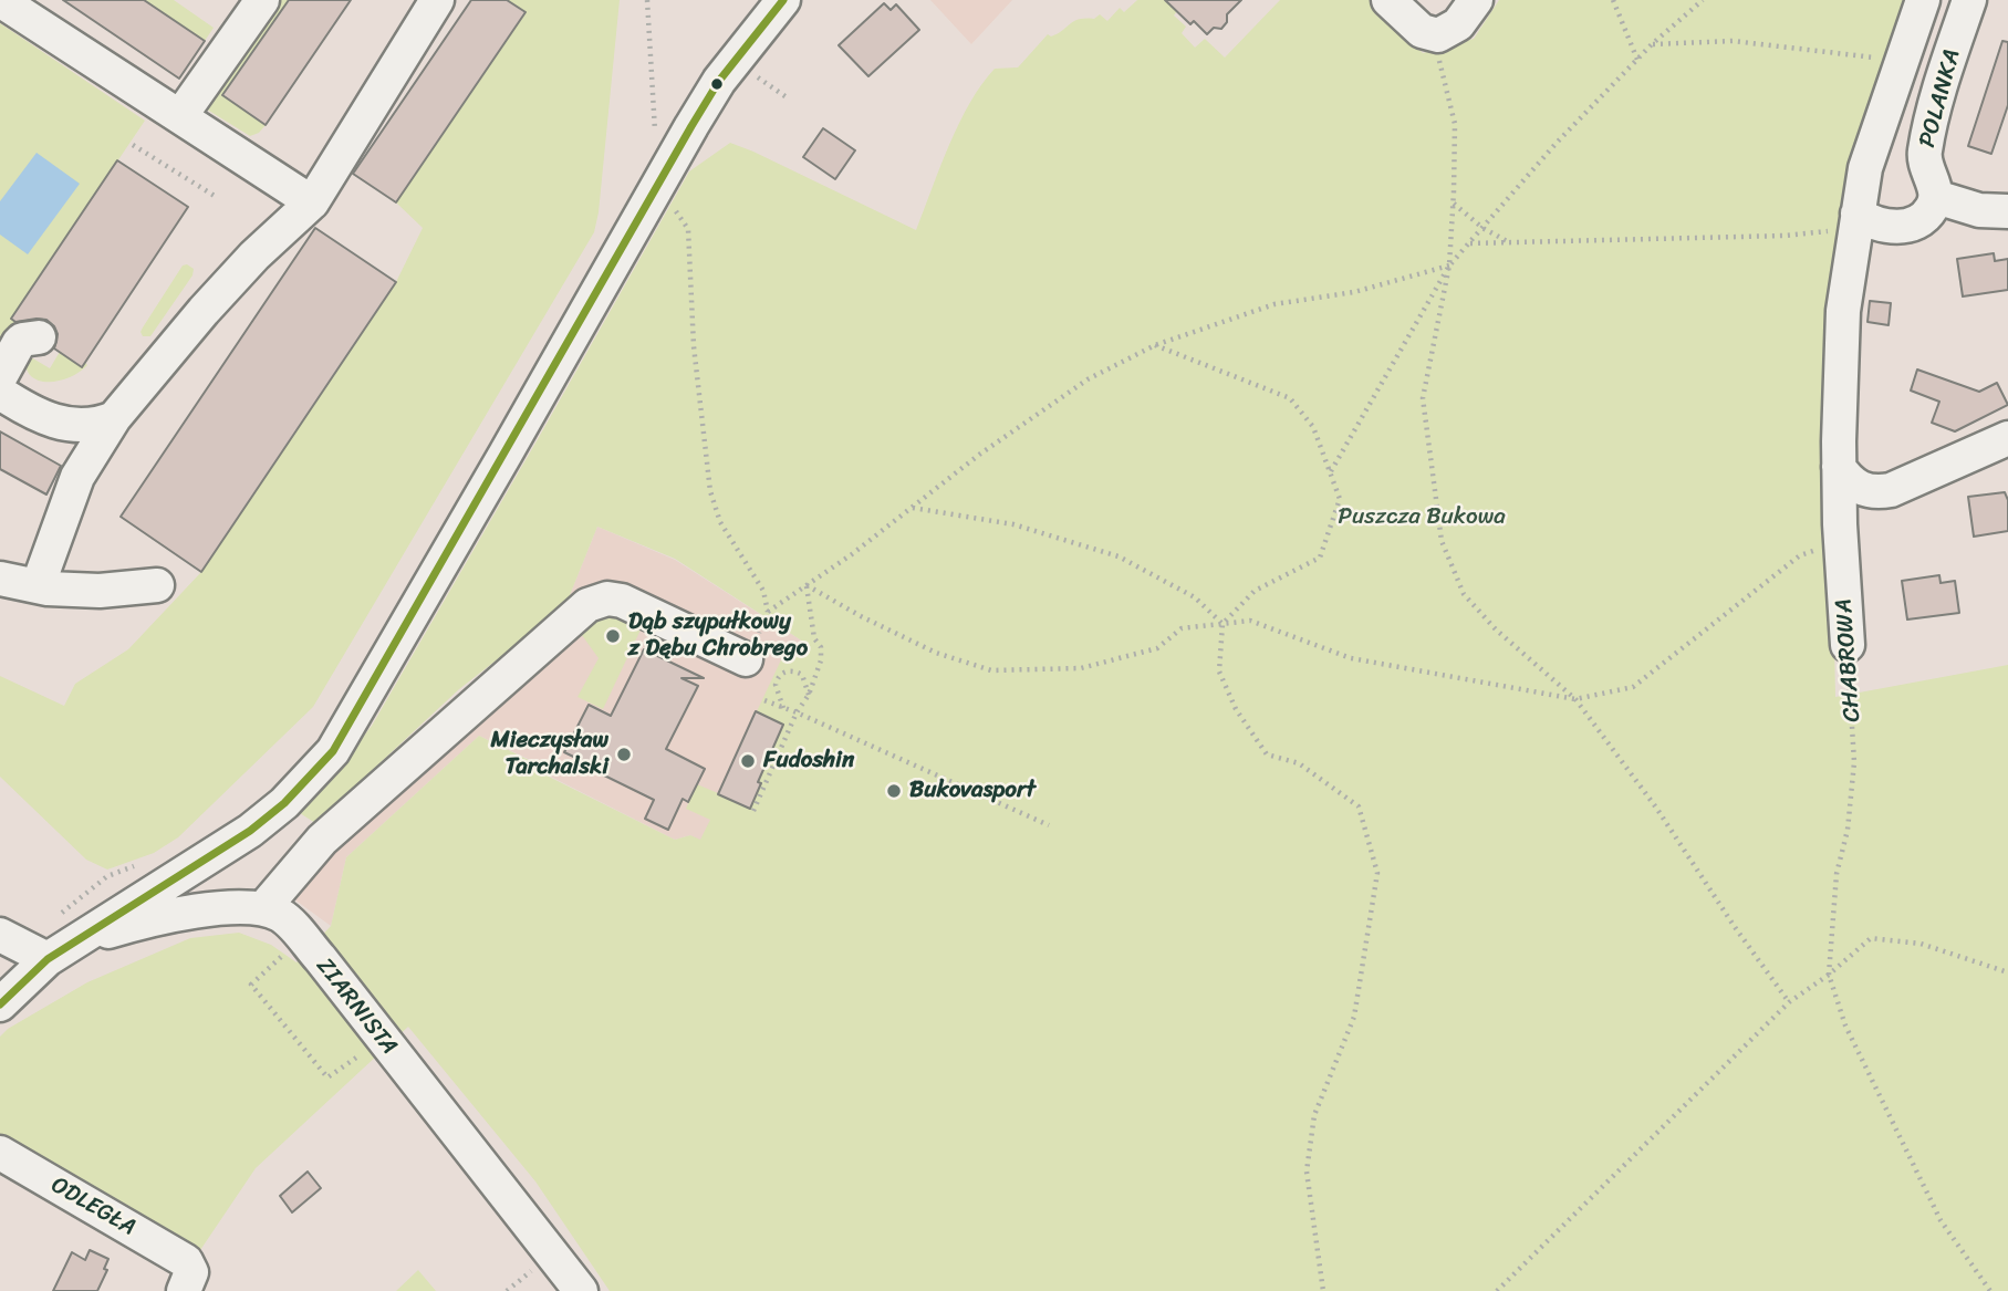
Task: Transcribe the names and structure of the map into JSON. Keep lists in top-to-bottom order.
{
  "streets": {
    "street": [
      "POLANKA",
      "CHABROWA",
      "ZIARNISTA",
      "ODLEGŁA"
    ]
  },
  "parks": ["Puszcza Bukowa"],
  "places": [
    "Dąb szypułkowy z Dębu Chrobrego",
    "Mieczysław Tarchalski",
    "Fudoshin",
    "Bukovasport"
  ]
}
